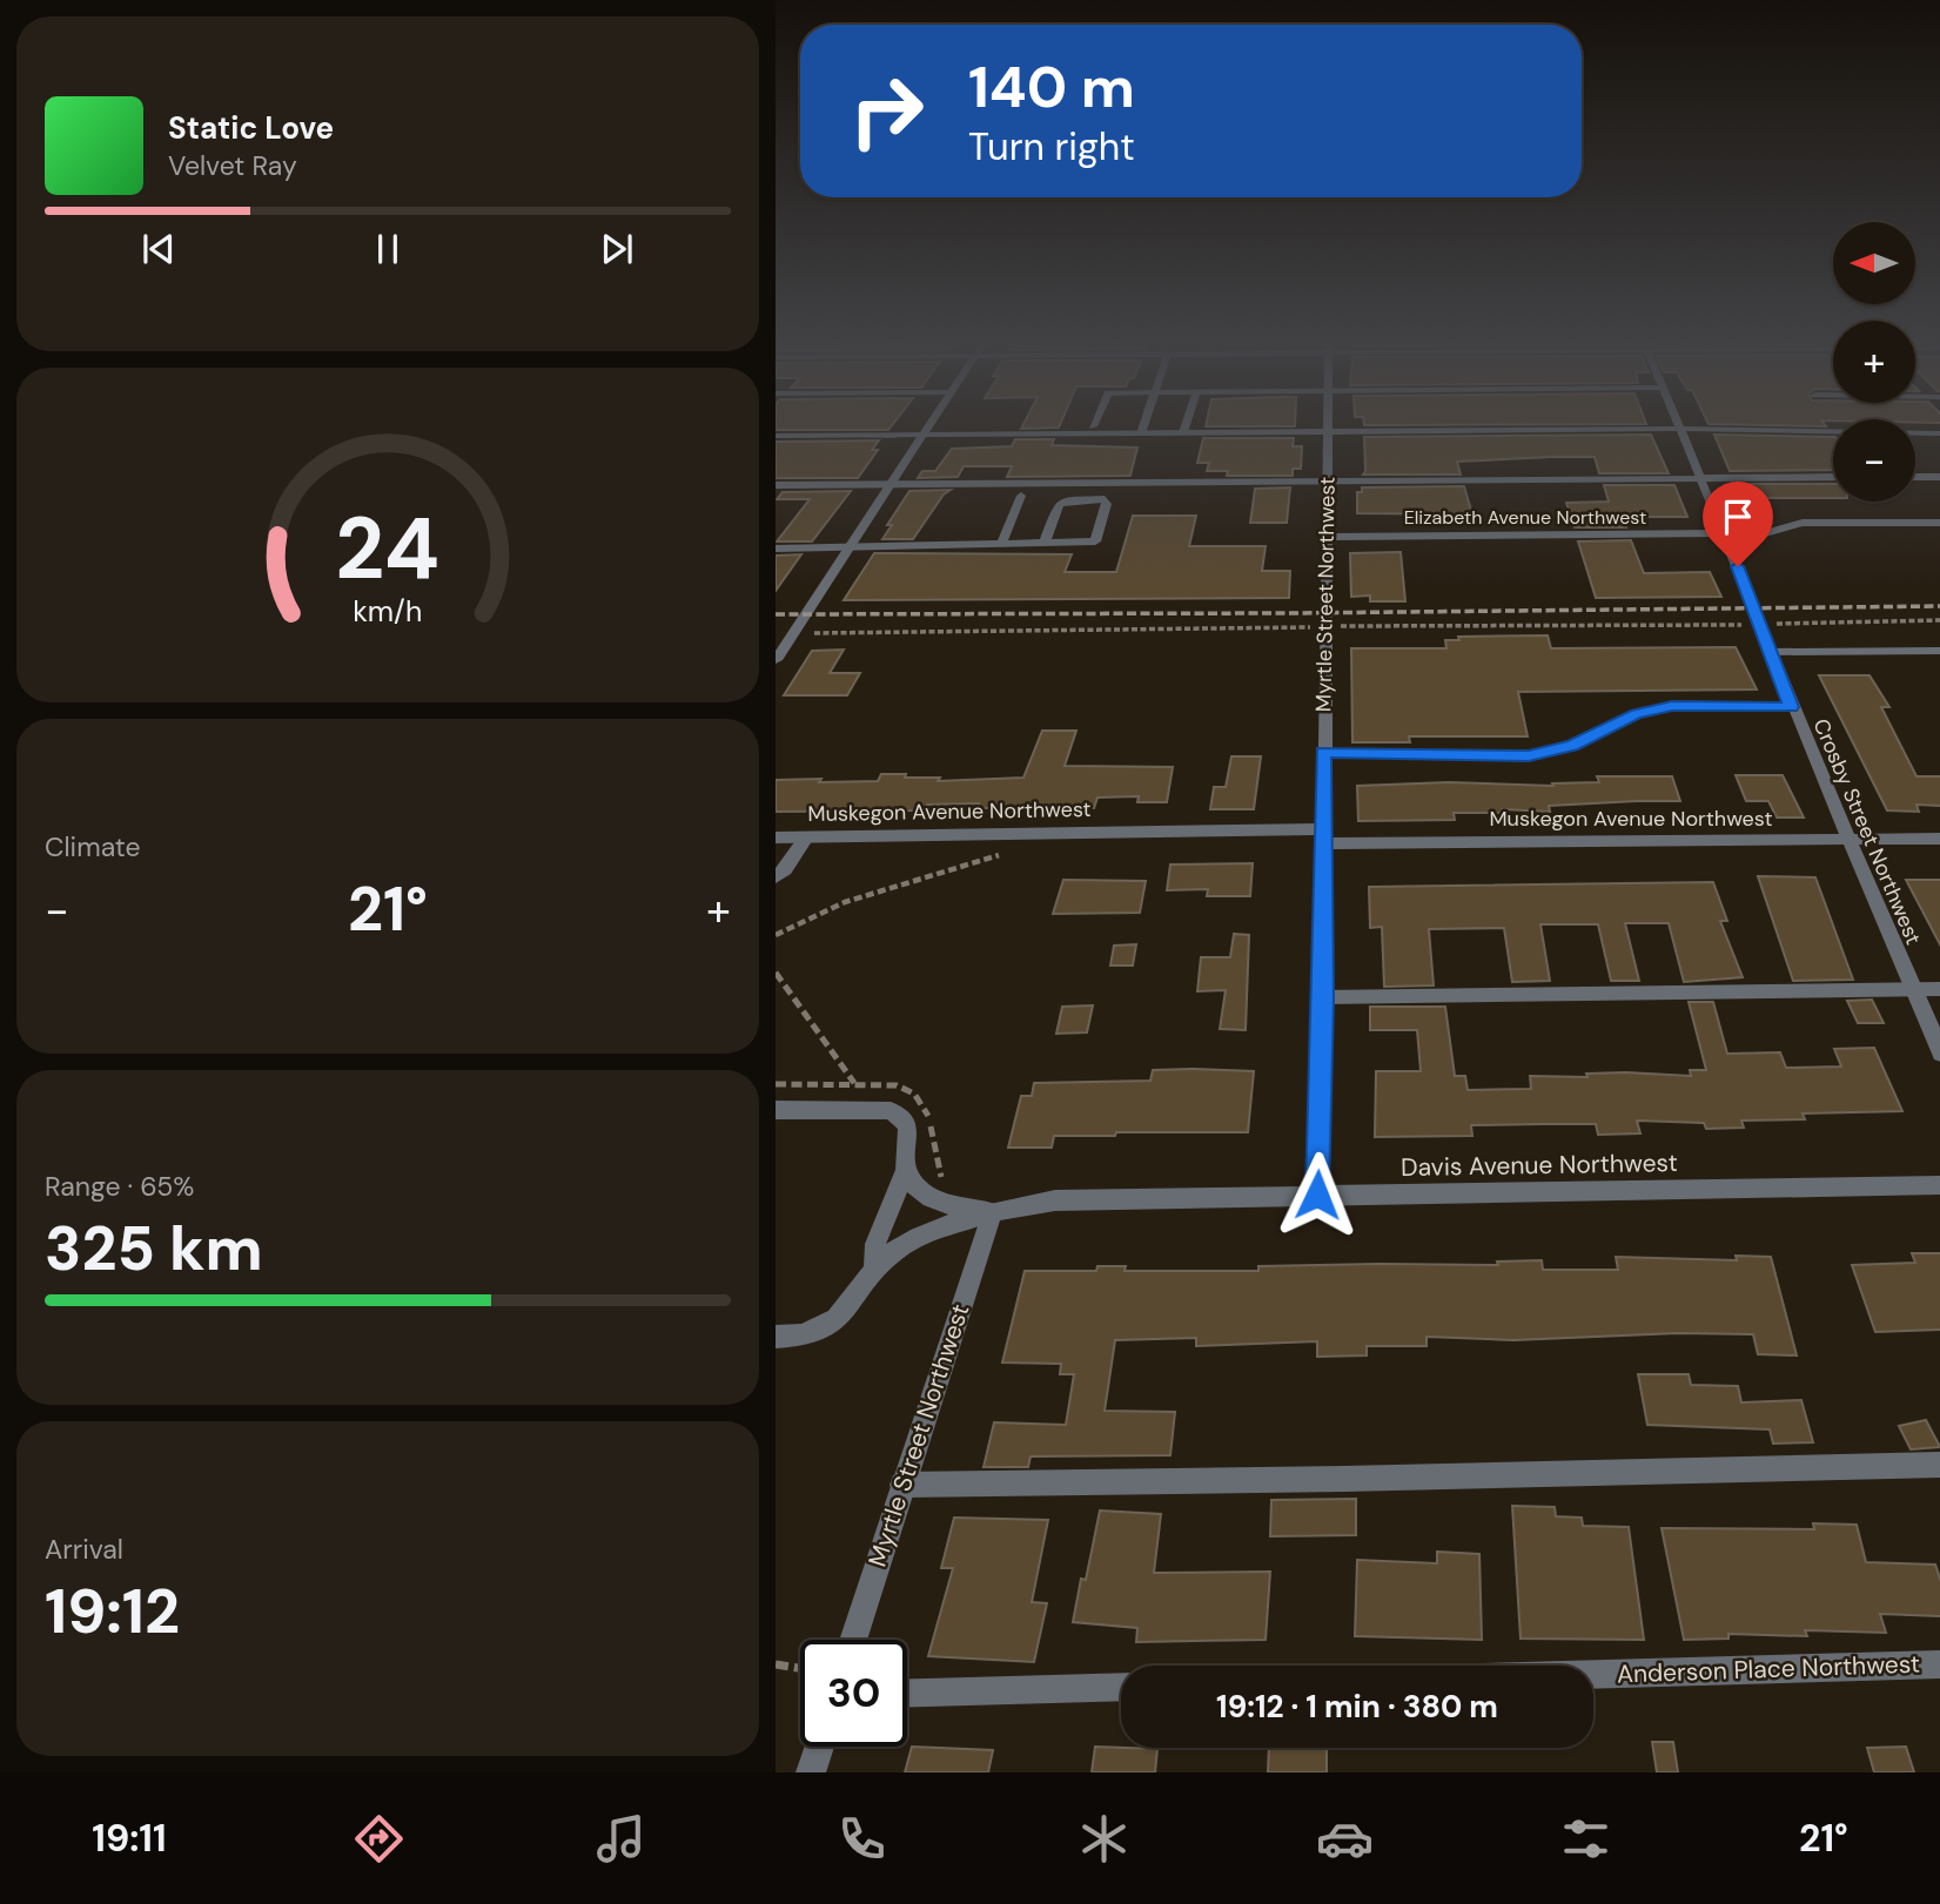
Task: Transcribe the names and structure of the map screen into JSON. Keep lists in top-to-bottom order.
{
  "streets": {
    "street": [
      "Elizabeth Avenue Northwest",
      "Myrtle Street Northwest",
      "Muskegon Avenue Northwest",
      "Crosby Street Northwest",
      "Davis Avenue Northwest",
      "Anderson Place Northwest"
    ]
  },
  "crossings": [
    ["Elizabeth Avenue Northwest", "Myrtle Street Northwest"],
    ["Elizabeth Avenue Northwest", "Crosby Street Northwest"],
    ["Myrtle Street Northwest", "Muskegon Avenue Northwest"],
    ["Myrtle Street Northwest", "Davis Avenue Northwest"],
    ["Muskegon Avenue Northwest", "Crosby Street Northwest"]
  ],
  "north": "left",
  "page": {
    "turn": ["140 m", "Turn right"],
    "song": ["Static Love", "Velvet Ray"],
    "map_buttons": ["+", "−"],
    "tile": [
      "Climate",
      ["Range · 65%", "325 km"],
      ["Arrival", "19:12"]
    ],
    "heat": ["−", "21°", "+"],
    "limit": "30",
    "trip": "19:12 · 1 min · 380 m",
    "tabs": ["19:11", "21°"],
    "gauge": ["24", "km/h"]
  }
}
